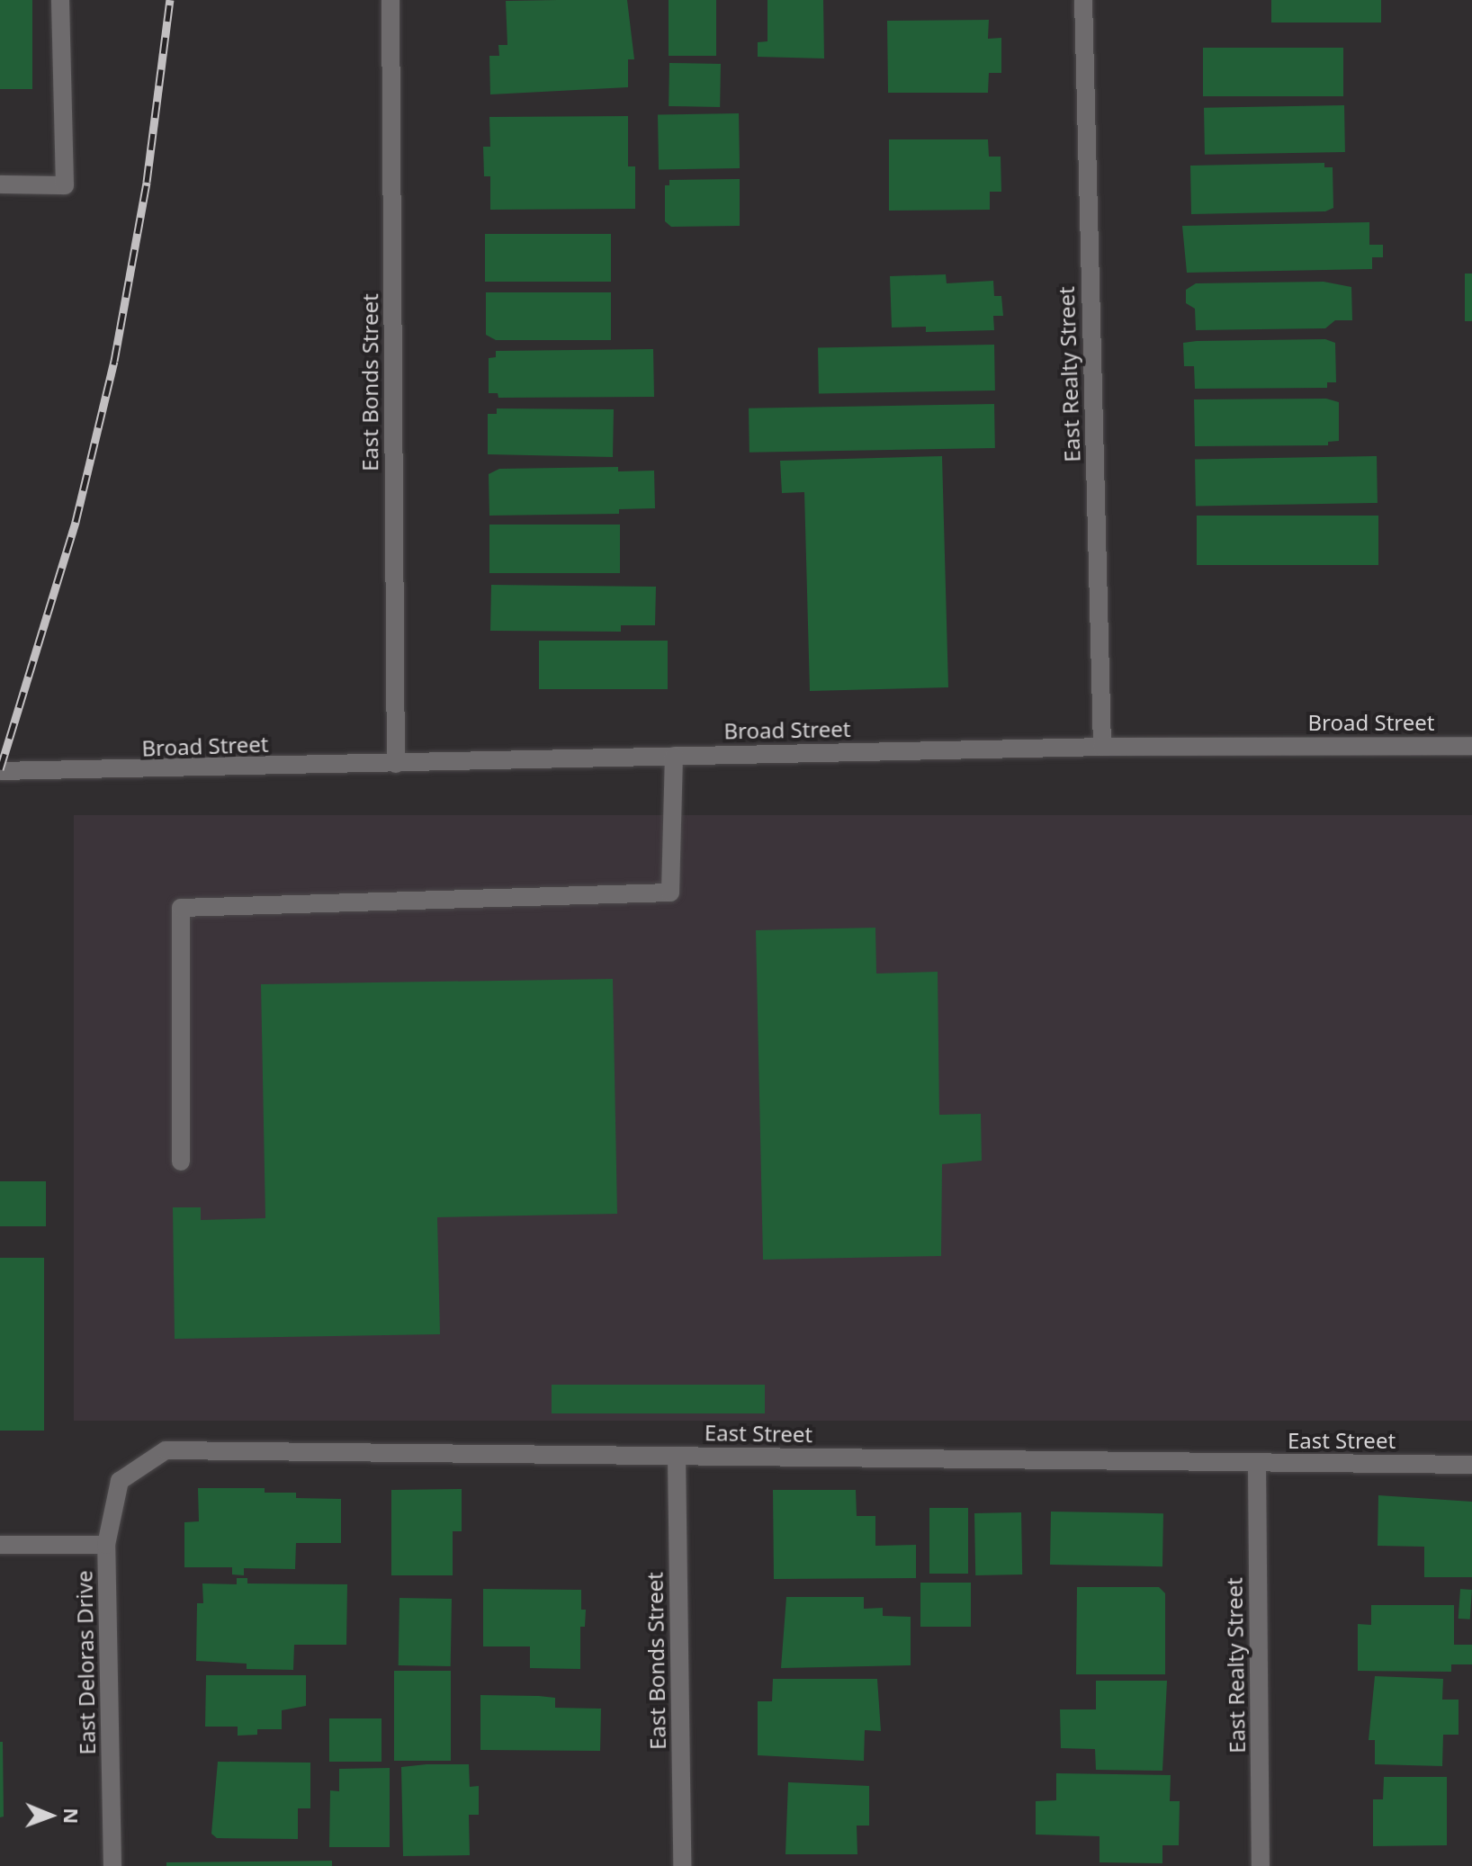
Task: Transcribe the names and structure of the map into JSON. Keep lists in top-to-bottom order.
{
  "streets": {
    "street": [
      "East Realty Street",
      "East Bonds Street",
      "Broad Street",
      "East Street",
      "East Deloras Drive"
    ]
  },
  "crossings": [
    ["East Realty Street", "Broad Street"],
    ["East Realty Street", "East Street"],
    ["East Bonds Street", "Broad Street"],
    ["East Bonds Street", "East Street"],
    ["East Street", "East Deloras Drive"]
  ],
  "north": "right"
}
